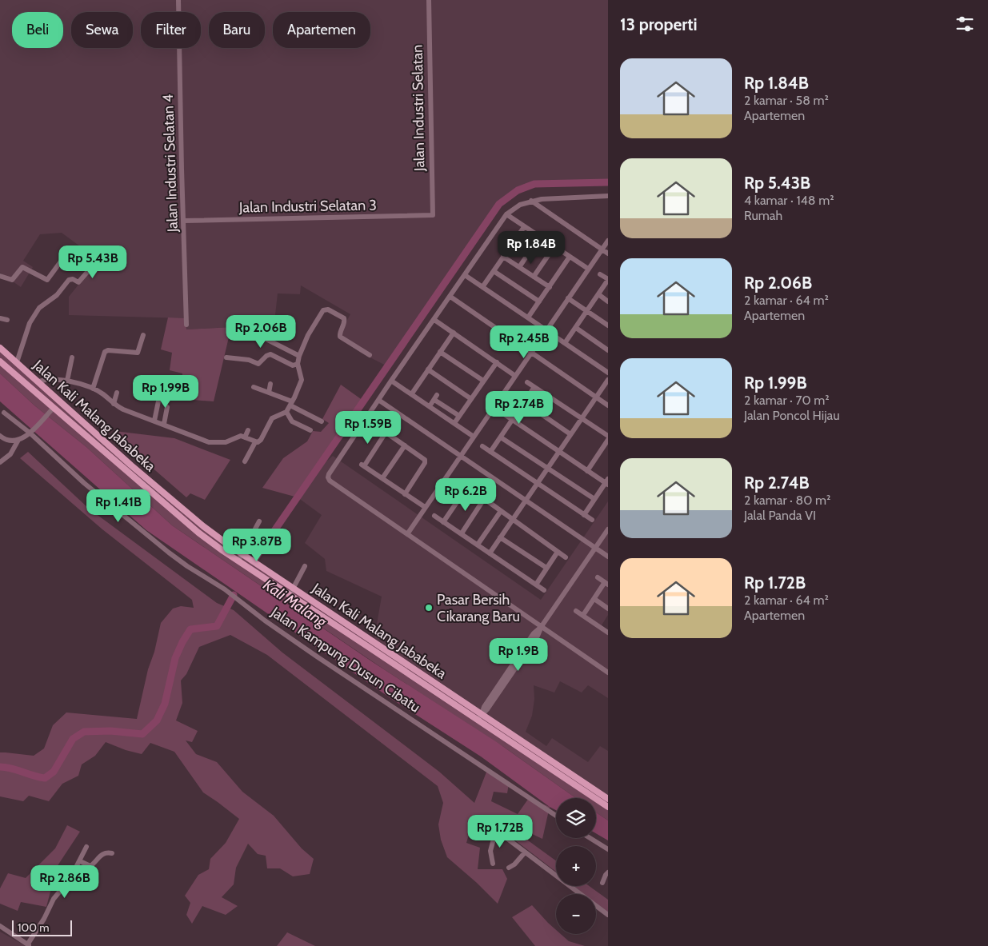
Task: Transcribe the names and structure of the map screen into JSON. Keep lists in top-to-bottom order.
{
  "streets": {
    "main road": ["Jalan Kali Malang Jababeka"],
    "street": [
      "Jalan Industri Selatan",
      "Jalan Industri Selatan 4",
      "Jalan Industri Selatan 3",
      "Jalan Kampung Dusun Cibatu"
    ]
  },
  "crossings": [
    ["Jalan Industri Selatan", "Jalan Industri Selatan 3"],
    ["Jalan Industri Selatan 4", "Jalan Industri Selatan 3"]
  ],
  "water": ["Kali Malang"],
  "places": ["Pasar Bersih Cikarang Baru"],
  "scale_bar": "100 m",
  "page": {
    "heading": "13 properti",
    "chip": [
      "Beli",
      "Sewa",
      "Filter",
      "Baru",
      "Apartemen"
    ],
    "list": [
      {
        "name": "Rp 1.84B",
        "note": "2 kamar · 58 m² · Apartemen"
      },
      {
        "name": "Rp 5.43B",
        "note": "4 kamar · 148 m² · Rumah"
      },
      {
        "name": "Rp 2.06B",
        "note": "2 kamar · 64 m² · Apartemen"
      },
      {
        "name": "Rp 1.99B",
        "note": "2 kamar · 70 m² · Jalan Poncol Hijau"
      },
      {
        "name": "Rp 2.74B",
        "note": "2 kamar · 80 m² · Jalal Panda VI"
      },
      {
        "name": "Rp 1.72B",
        "note": "2 kamar · 64 m² · Apartemen"
      }
    ],
    "price": [
      "Rp 1.84B",
      "Rp 5.43B",
      "Rp 2.06B",
      "Rp 2.45B",
      "Rp 1.99B",
      "Rp 2.74B",
      "Rp 1.59B",
      "Rp 6.2B",
      "Rp 1.41B",
      "Rp 3.87B",
      "Rp 1.9B",
      "Rp 1.72B",
      "Rp 2.86B"
    ],
    "map_buttons": ["+", "−"],
    "scale": "100 m"
  }
}
